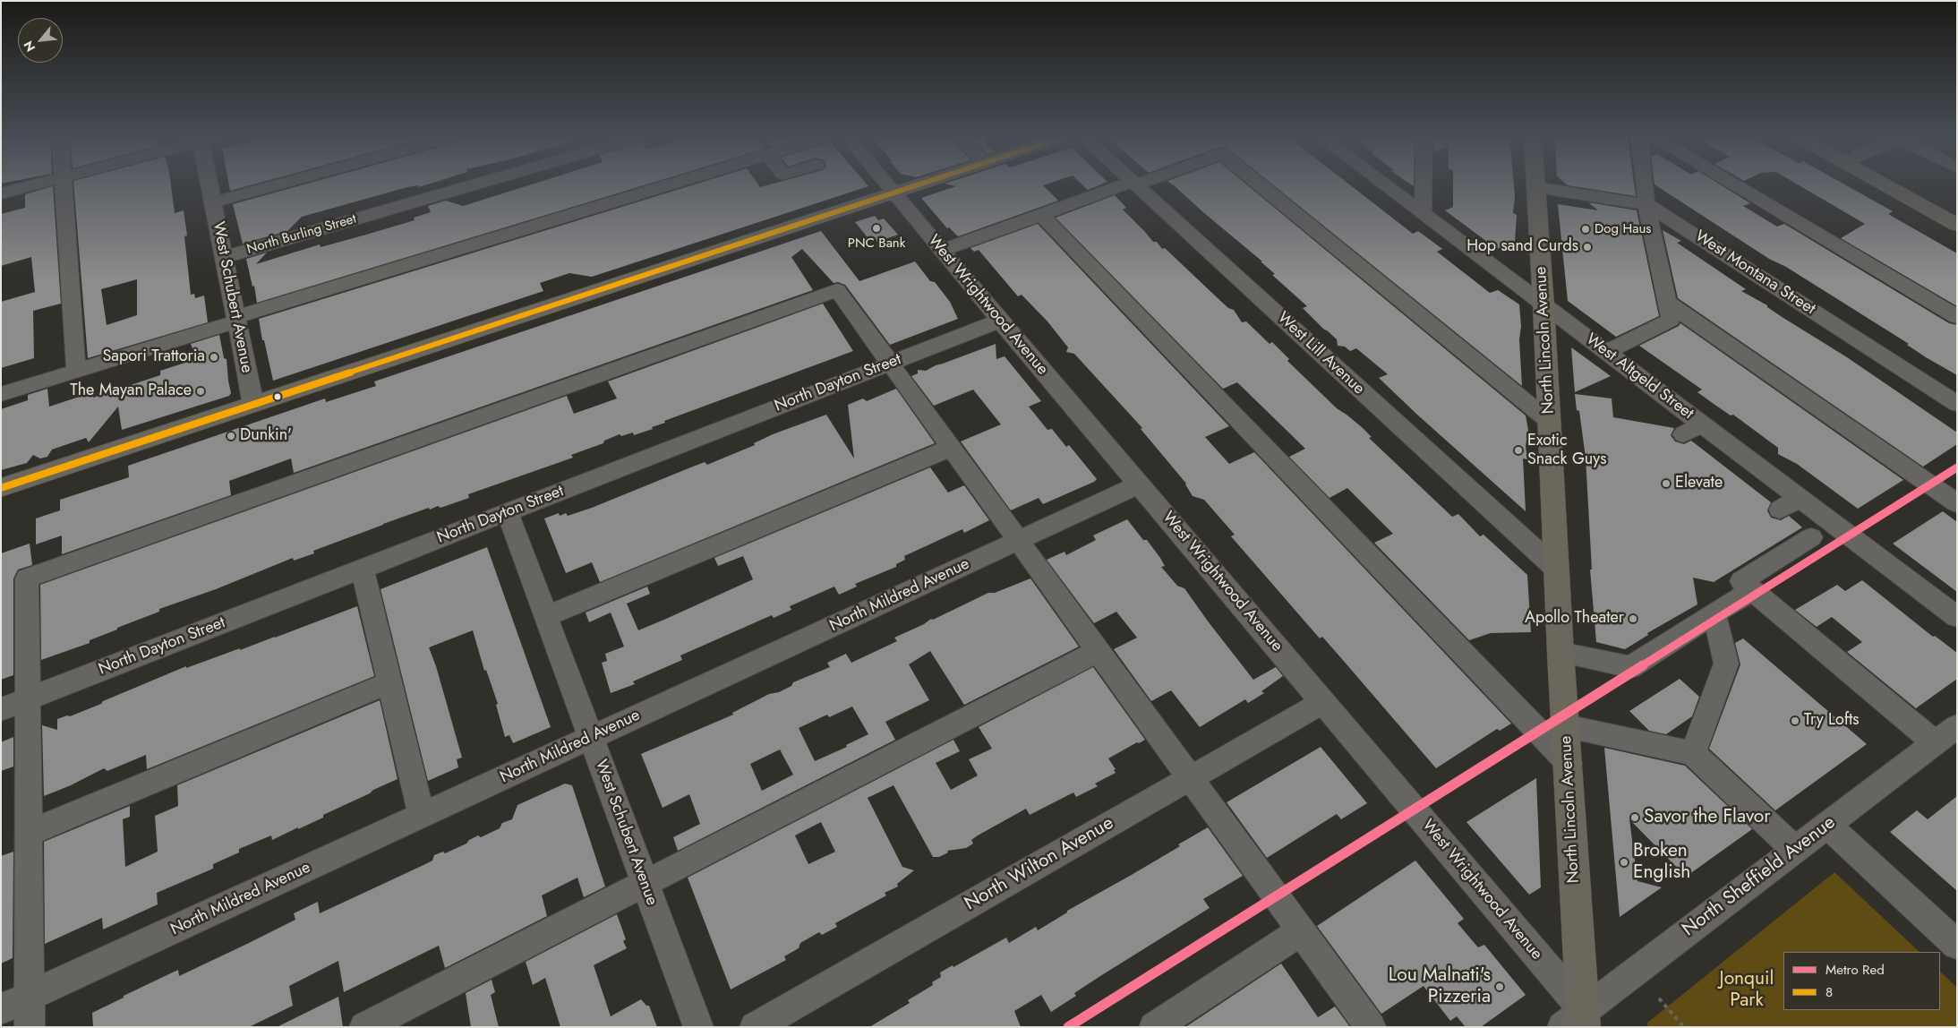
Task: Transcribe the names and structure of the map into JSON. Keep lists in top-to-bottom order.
{
  "streets": {
    "main road": ["North Lincoln Avenue"],
    "street": [
      "North Burling Street",
      "West Montana Street",
      "West Schubert Avenue",
      "West Wrightwood Avenue",
      "West Lill Avenue",
      "West Altgeld Street",
      "North Dayton Street",
      "North Mildred Avenue",
      "North Wilton Avenue",
      "North Sheffield Avenue"
    ]
  },
  "crossings": [
    ["North Burling Street", "West Schubert Avenue"],
    ["West Montana Street", "North Lincoln Avenue"],
    ["West Schubert Avenue", "North Dayton Street"],
    ["West Schubert Avenue", "North Mildred Avenue"],
    ["West Wrightwood Avenue", "North Lincoln Avenue"],
    ["West Wrightwood Avenue", "North Dayton Street"],
    ["West Wrightwood Avenue", "North Mildred Avenue"],
    ["West Wrightwood Avenue", "North Wilton Avenue"],
    ["West Wrightwood Avenue", "North Sheffield Avenue"],
    ["North Lincoln Avenue", "West Lill Avenue"],
    ["North Lincoln Avenue", "West Altgeld Street"],
    ["North Lincoln Avenue", "North Sheffield Avenue"]
  ],
  "parks": ["Jonquil Park"],
  "places": [
    "PNC Bank",
    "Dog Haus",
    "Hop sand Curds",
    "Sapori Trattoria",
    "The Mayan Palace",
    "Dunkin'",
    "Exotic Snack Guys",
    "Elevate",
    "Apollo Theater",
    "Try Lofts",
    "Savor the Flavor",
    "Broken English",
    "Lou Malnati's Pizzeria"
  ],
  "lines": ["transit line 8", "metro line Red"],
  "legend": ["Metro Red", "8"],
  "north": "bottom left"
}
